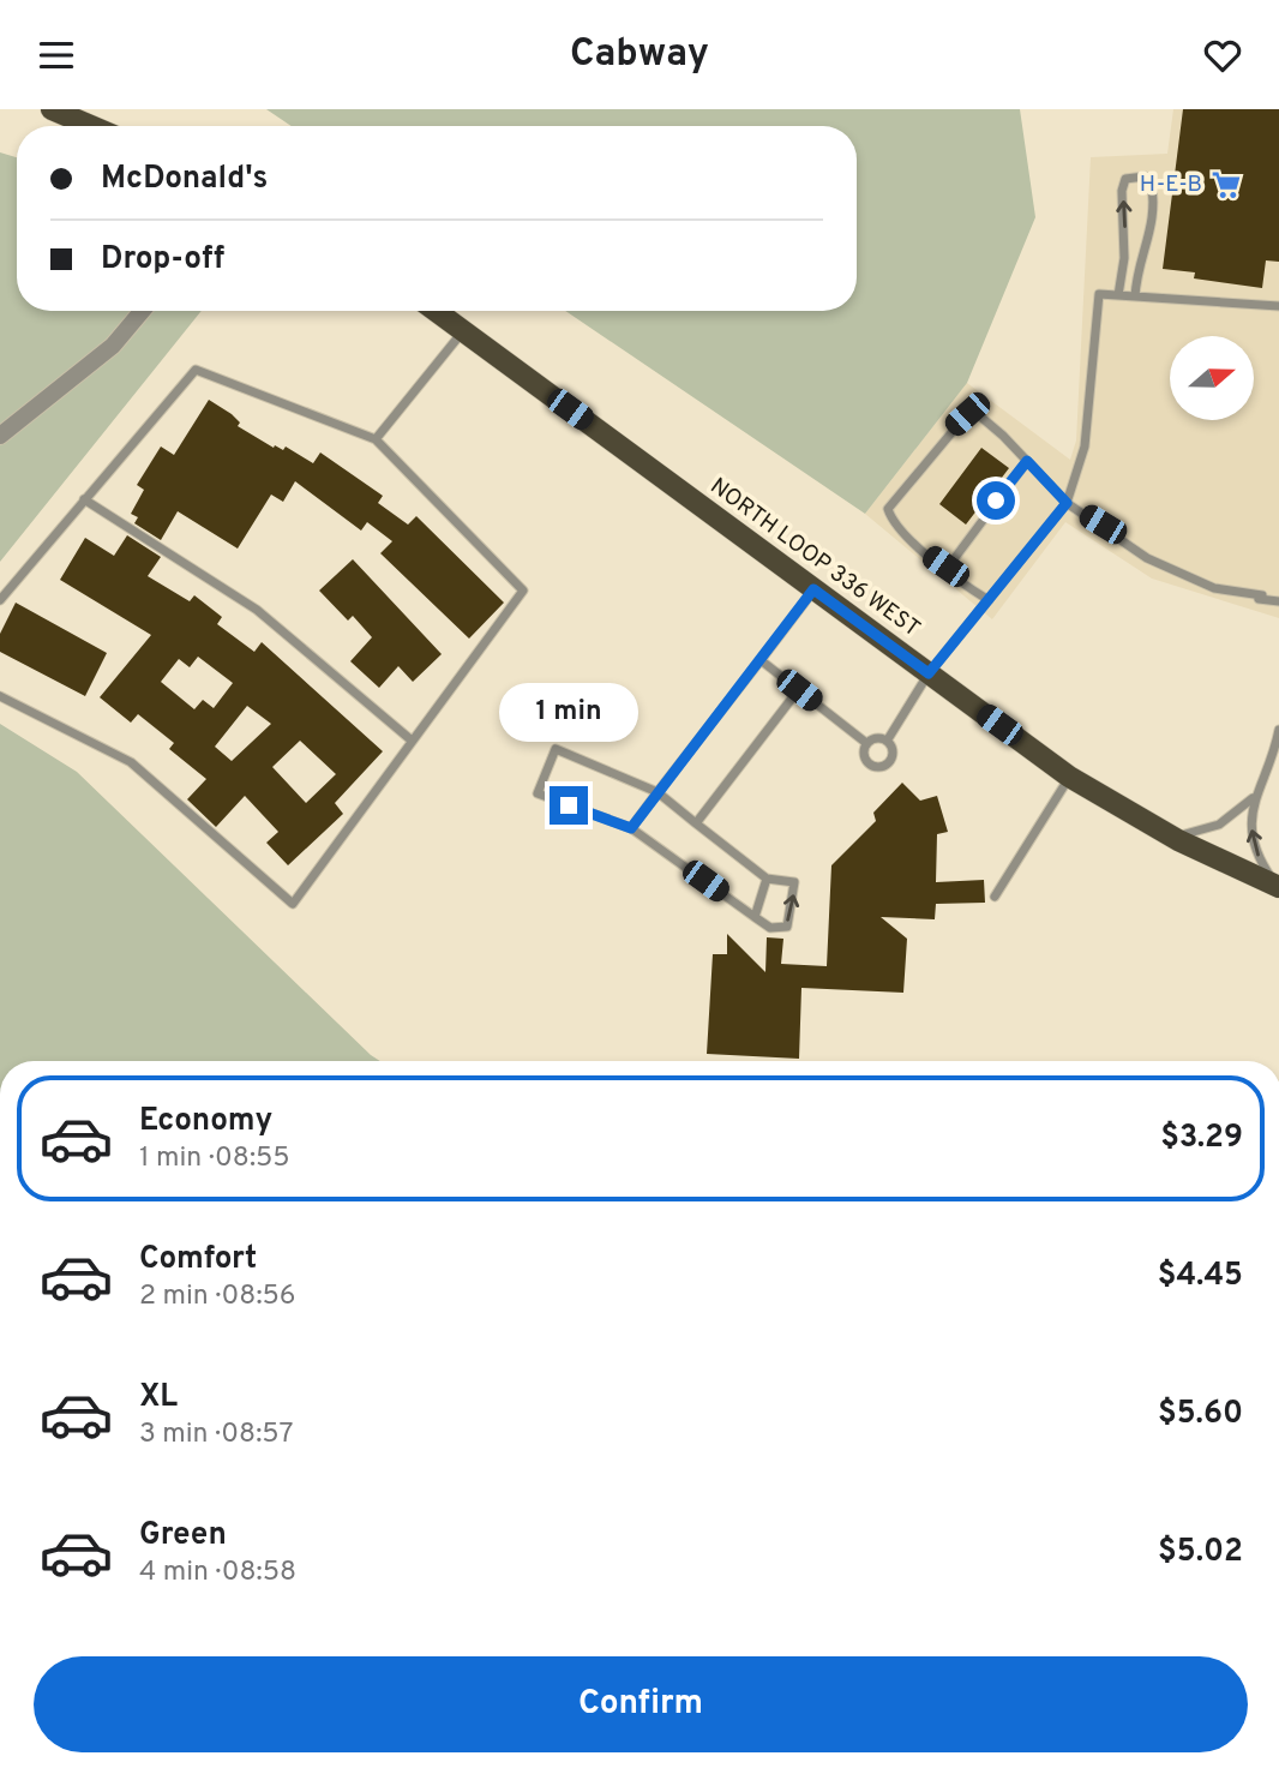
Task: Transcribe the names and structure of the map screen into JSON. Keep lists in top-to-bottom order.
{
  "streets": {
    "main road": ["NORTH LOOP 336 WEST"]
  },
  "places": {
    "supermarket": ["H-E-B"]
  },
  "north": "right",
  "page": {
    "header": "Cabway",
    "banner": ["McDonald's", "Drop-off"],
    "bubble": "1 min",
    "list": [
      {
        "name": "Economy",
        "note": "1 min · 08:55",
        "value": "$3.29"
      },
      {
        "name": "Comfort",
        "note": "2 min · 08:56",
        "value": "$4.45"
      },
      {
        "name": "XL",
        "note": "3 min · 08:57",
        "value": "$5.60"
      },
      {
        "name": "Green",
        "note": "4 min · 08:58",
        "value": "$5.02"
      }
    ],
    "buttons": "Confirm"
  }
}
